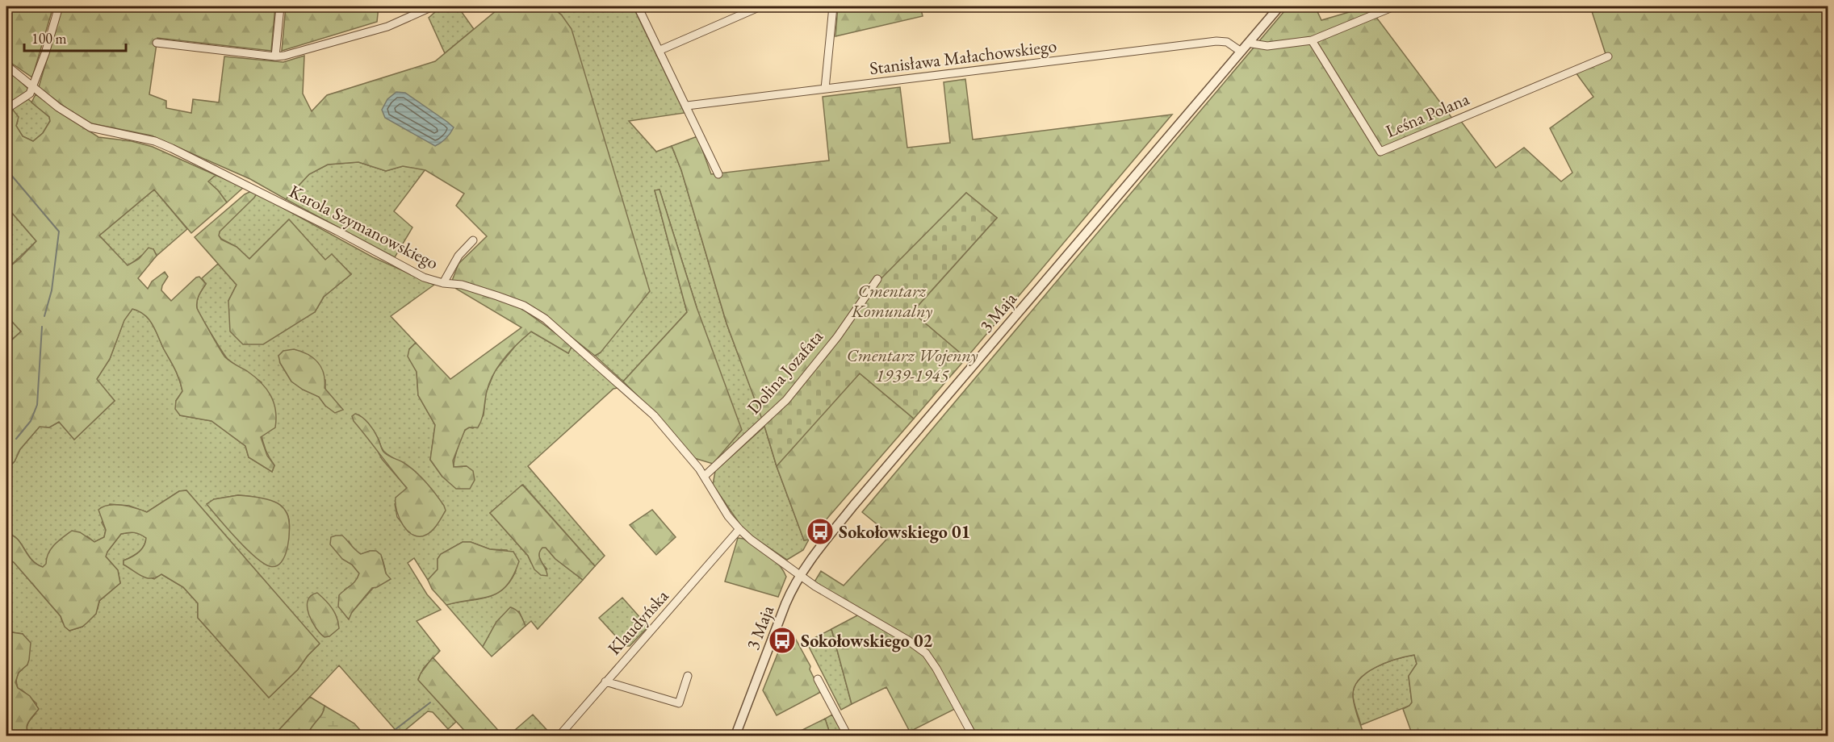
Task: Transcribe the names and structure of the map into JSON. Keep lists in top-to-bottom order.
{
  "streets": {
    "street": [
      "Stanisława Małachowskiego",
      "Leśna Polana",
      "Karola Szymanowskiego",
      "3 Maja",
      "Dolina Jozafata",
      "Klaudyńska"
    ]
  },
  "crossings": [
    ["Stanisława Małachowskiego", "3 Maja"],
    ["Karola Szymanowskiego", "3 Maja"],
    ["Karola Szymanowskiego", "Dolina Jozafata"],
    ["Karola Szymanowskiego", "Klaudyńska"]
  ],
  "parks": ["Cmentarz Komunalny", "Cmentarz Wojenny 1939-1945"],
  "places": {
    "bus stop": ["Sokołowskiego 01", "Sokołowskiego 02"]
  },
  "scale_bar": "100 m"
}
